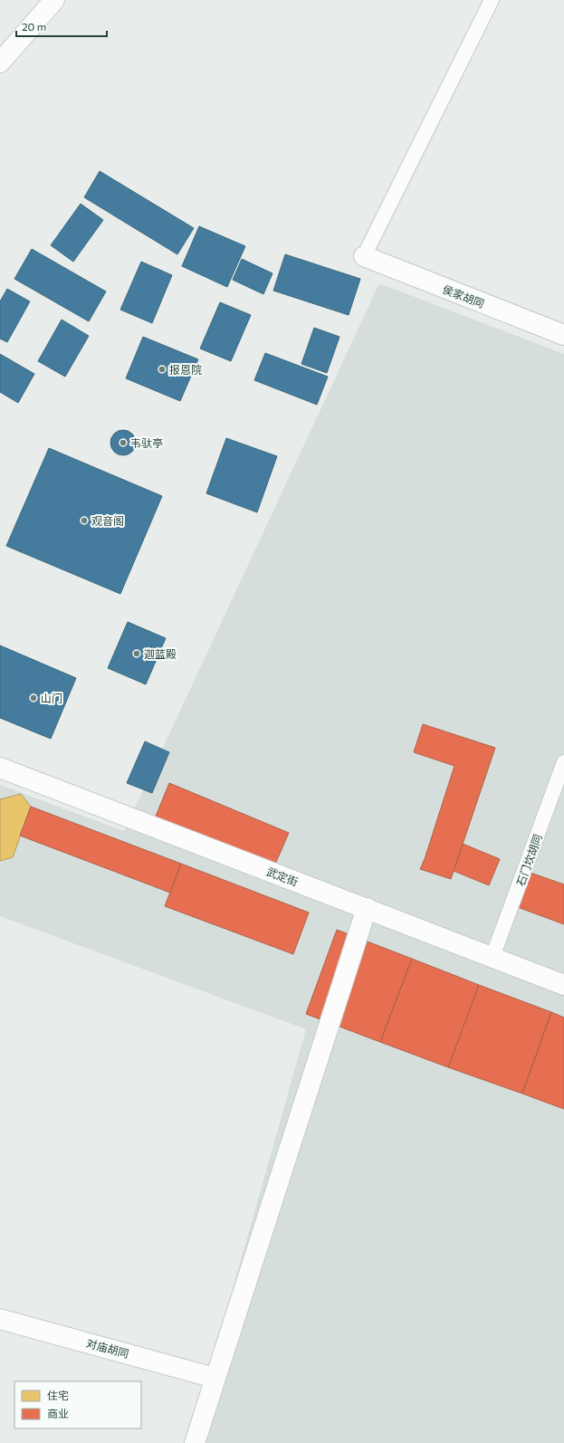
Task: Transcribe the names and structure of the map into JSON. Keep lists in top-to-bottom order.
{
  "streets": {
    "street": ["侯家胡同", "武定街", "对庙胡同"],
    "lane": ["石门坎胡同"]
  },
  "crossings": [
    ["石门坎胡同", "武定街"]
  ],
  "places": [
    "报恩院",
    "韦驮亭",
    "观音阁",
    "迦蓝殿",
    "山门"
  ],
  "legend": ["住宅", "商业"],
  "scale_bar": "20 m"
}
